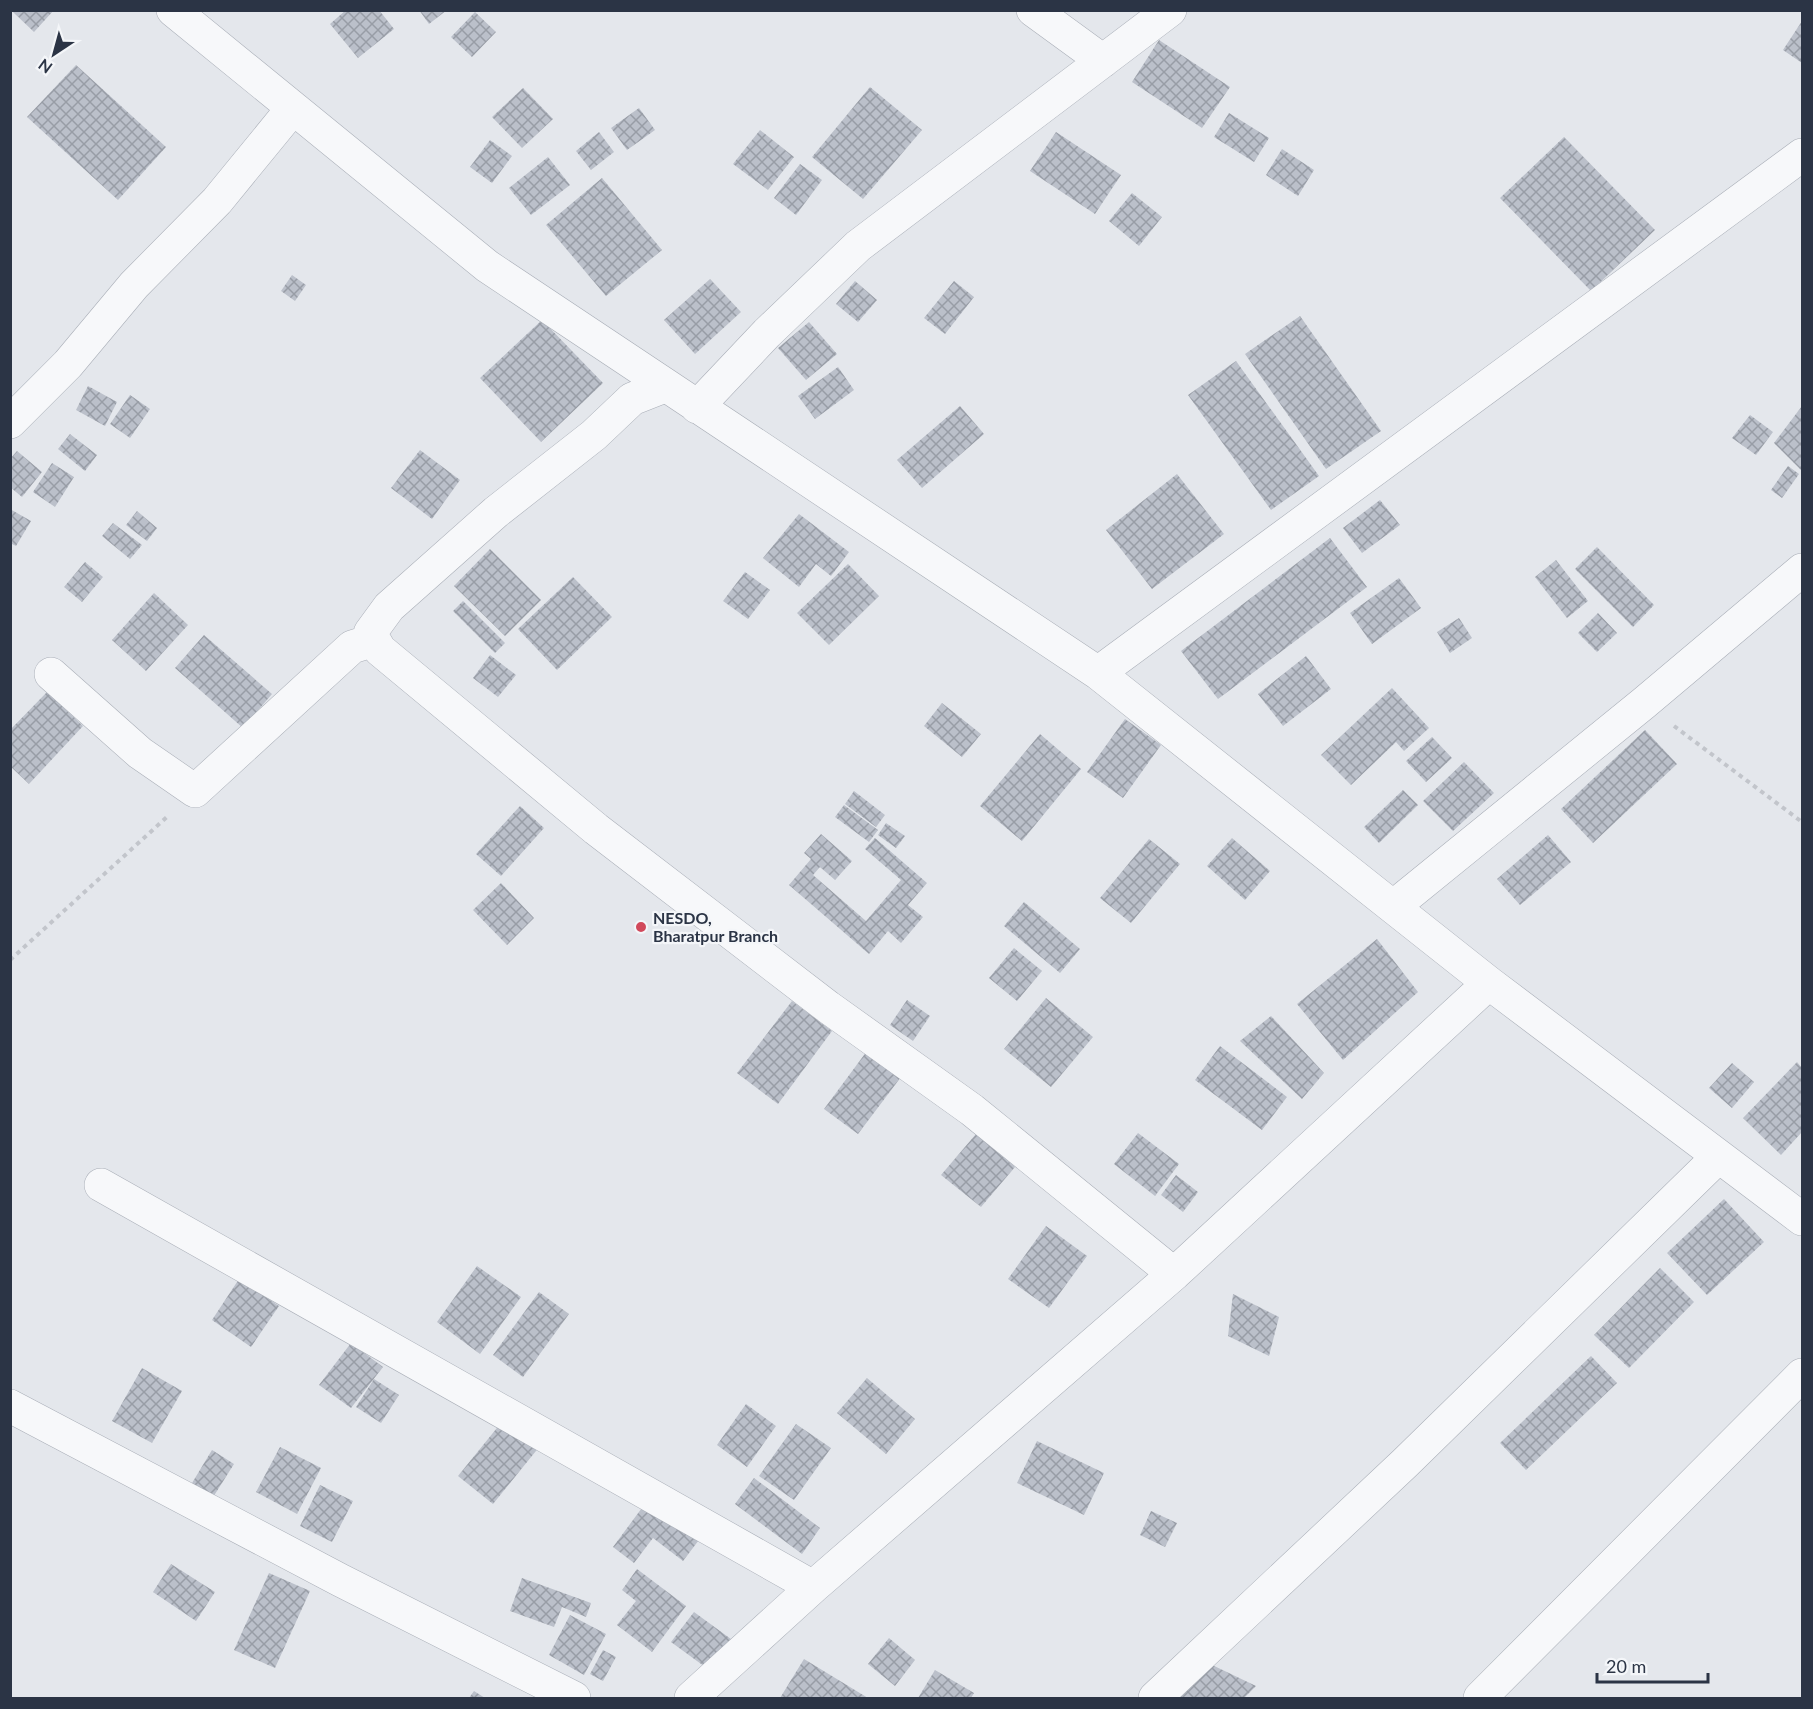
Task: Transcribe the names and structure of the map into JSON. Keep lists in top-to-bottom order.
{
  "places": ["NESDO, Bharatpur Branch"],
  "scale_bar": "20 m",
  "north": "bottom left"
}
